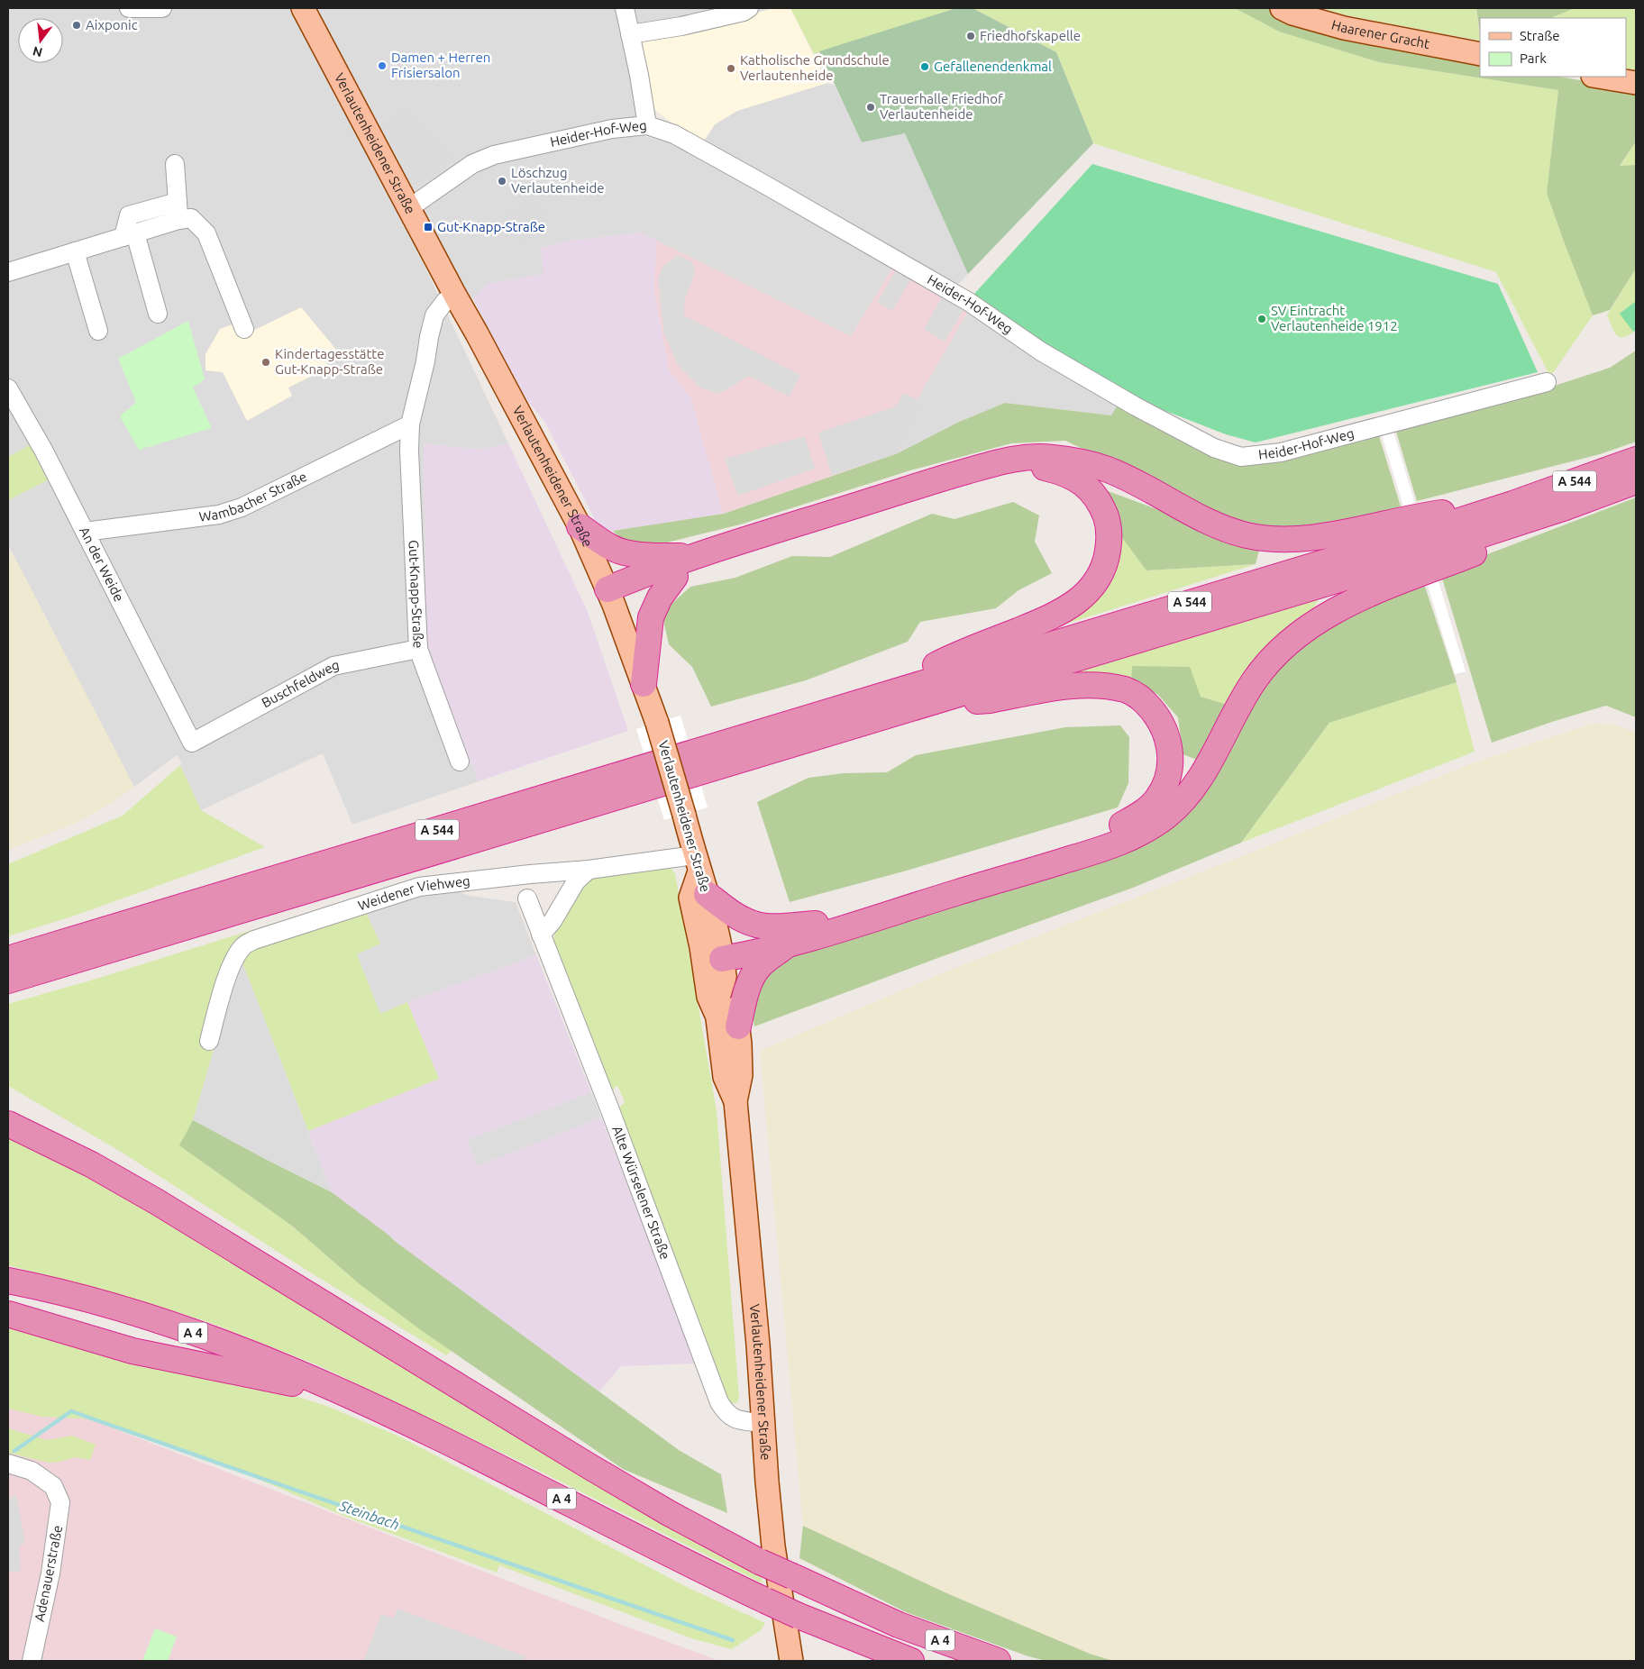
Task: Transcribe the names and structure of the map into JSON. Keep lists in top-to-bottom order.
{
  "streets": {
    "highway": ["A 544", "A 4"],
    "main road": ["Haarener Gracht", "Verlautenheidener Straße"],
    "street": [
      "Heider-Hof-Weg",
      "Wambacher Straße",
      "An der Weide",
      "Gut-Knapp-Straße",
      "Buschfeldweg",
      "Weidener Viehweg",
      "Alte Würselener Straße",
      "Adenauerstraße"
    ]
  },
  "crossings": [
    ["Heider-Hof-Weg", "Verlautenheidener Straße"],
    ["Verlautenheidener Straße", "Gut-Knapp-Straße"],
    ["Verlautenheidener Straße", "Weidener Viehweg"],
    ["Verlautenheidener Straße", "Alte Würselener Straße"],
    ["Wambacher Straße", "An der Weide"],
    ["Wambacher Straße", "Gut-Knapp-Straße"],
    ["An der Weide", "Buschfeldweg"],
    ["Gut-Knapp-Straße", "Buschfeldweg"]
  ],
  "water": ["Steinbach"],
  "places": {
    "other": [
      "Aixponic",
      "Friedhofskapelle",
      "Damen + Herren Frisiersalon",
      "Gefallenendenkmal",
      "Katholische Grundschule Verlautenheide",
      "Trauerhalle Friedhof Verlautenheide",
      "Löschzug Verlautenheide",
      "SV Eintracht Verlautenheide 1912",
      "Kindertagesstätte Gut-Knapp-Straße"
    ],
    "transit": ["Gut-Knapp-Straße"]
  },
  "legend": ["Straße", "Park"],
  "north": "bottom"
}
